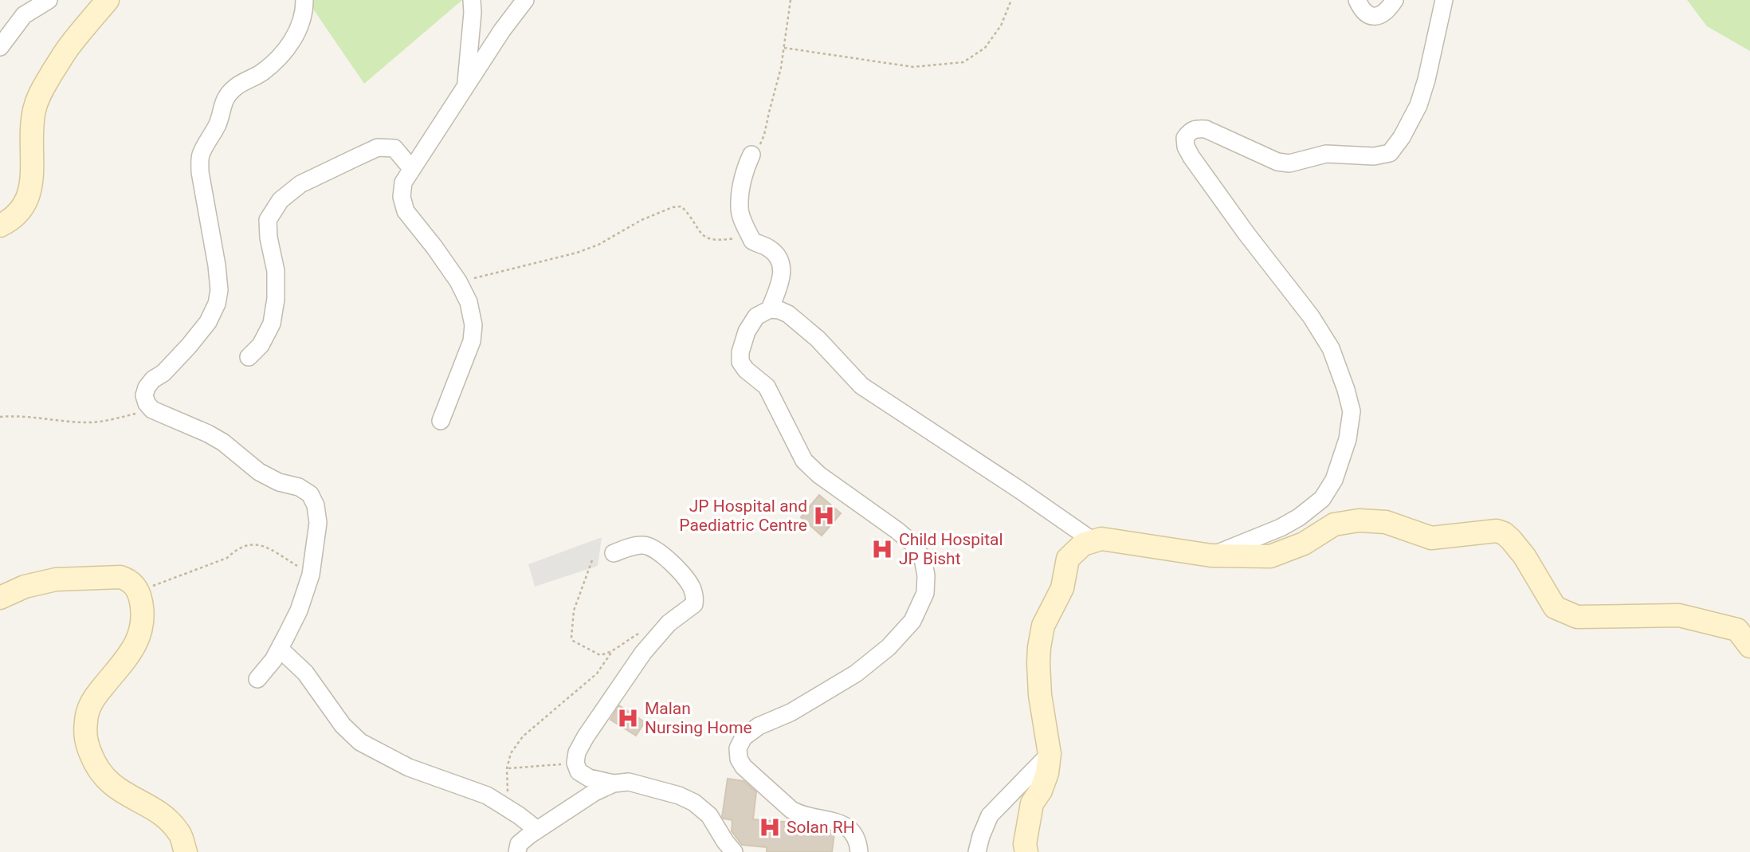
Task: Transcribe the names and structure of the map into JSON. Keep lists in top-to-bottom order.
{
  "places": {
    "hospital": [
      "JP Hospital and Paediatric Centre",
      "Child Hospital JP Bisht",
      "Malan Nursing Home",
      "Solan RH"
    ]
  }
}
